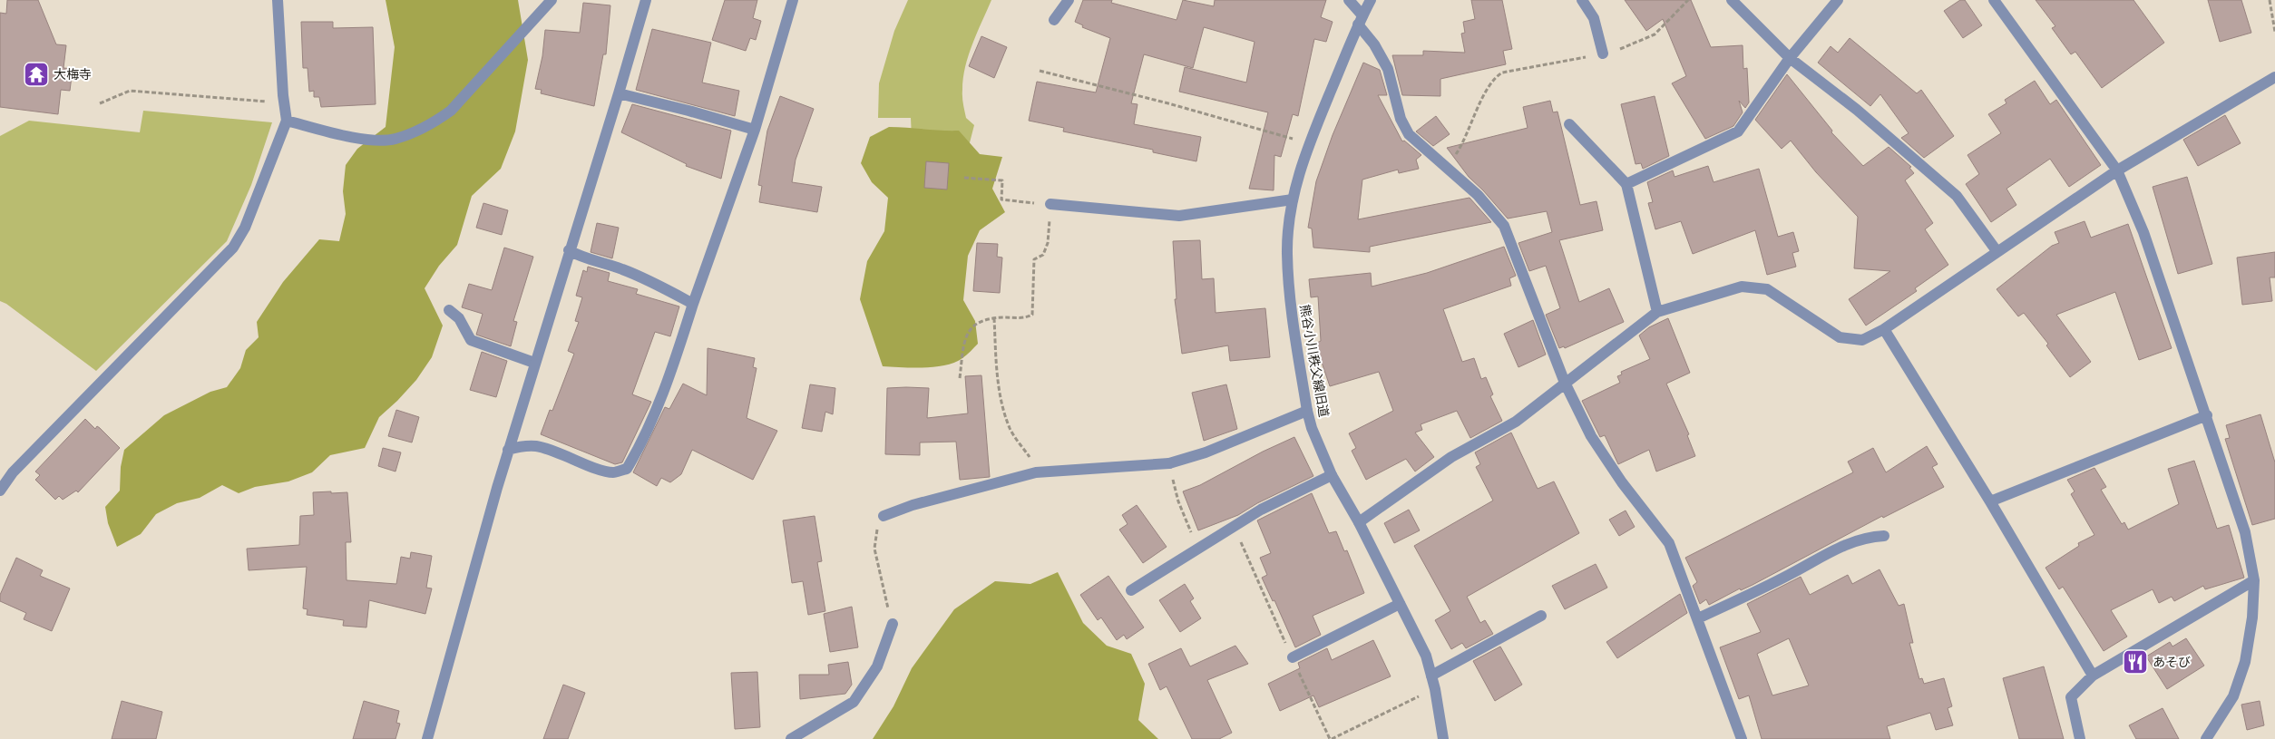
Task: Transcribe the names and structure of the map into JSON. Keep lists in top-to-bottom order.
{
  "streets": {
    "street": ["熊谷小川秩父線旧道"]
  },
  "places": {
    "temple": ["大梅寺"],
    "restaurant": ["あそび"]
  }
}
